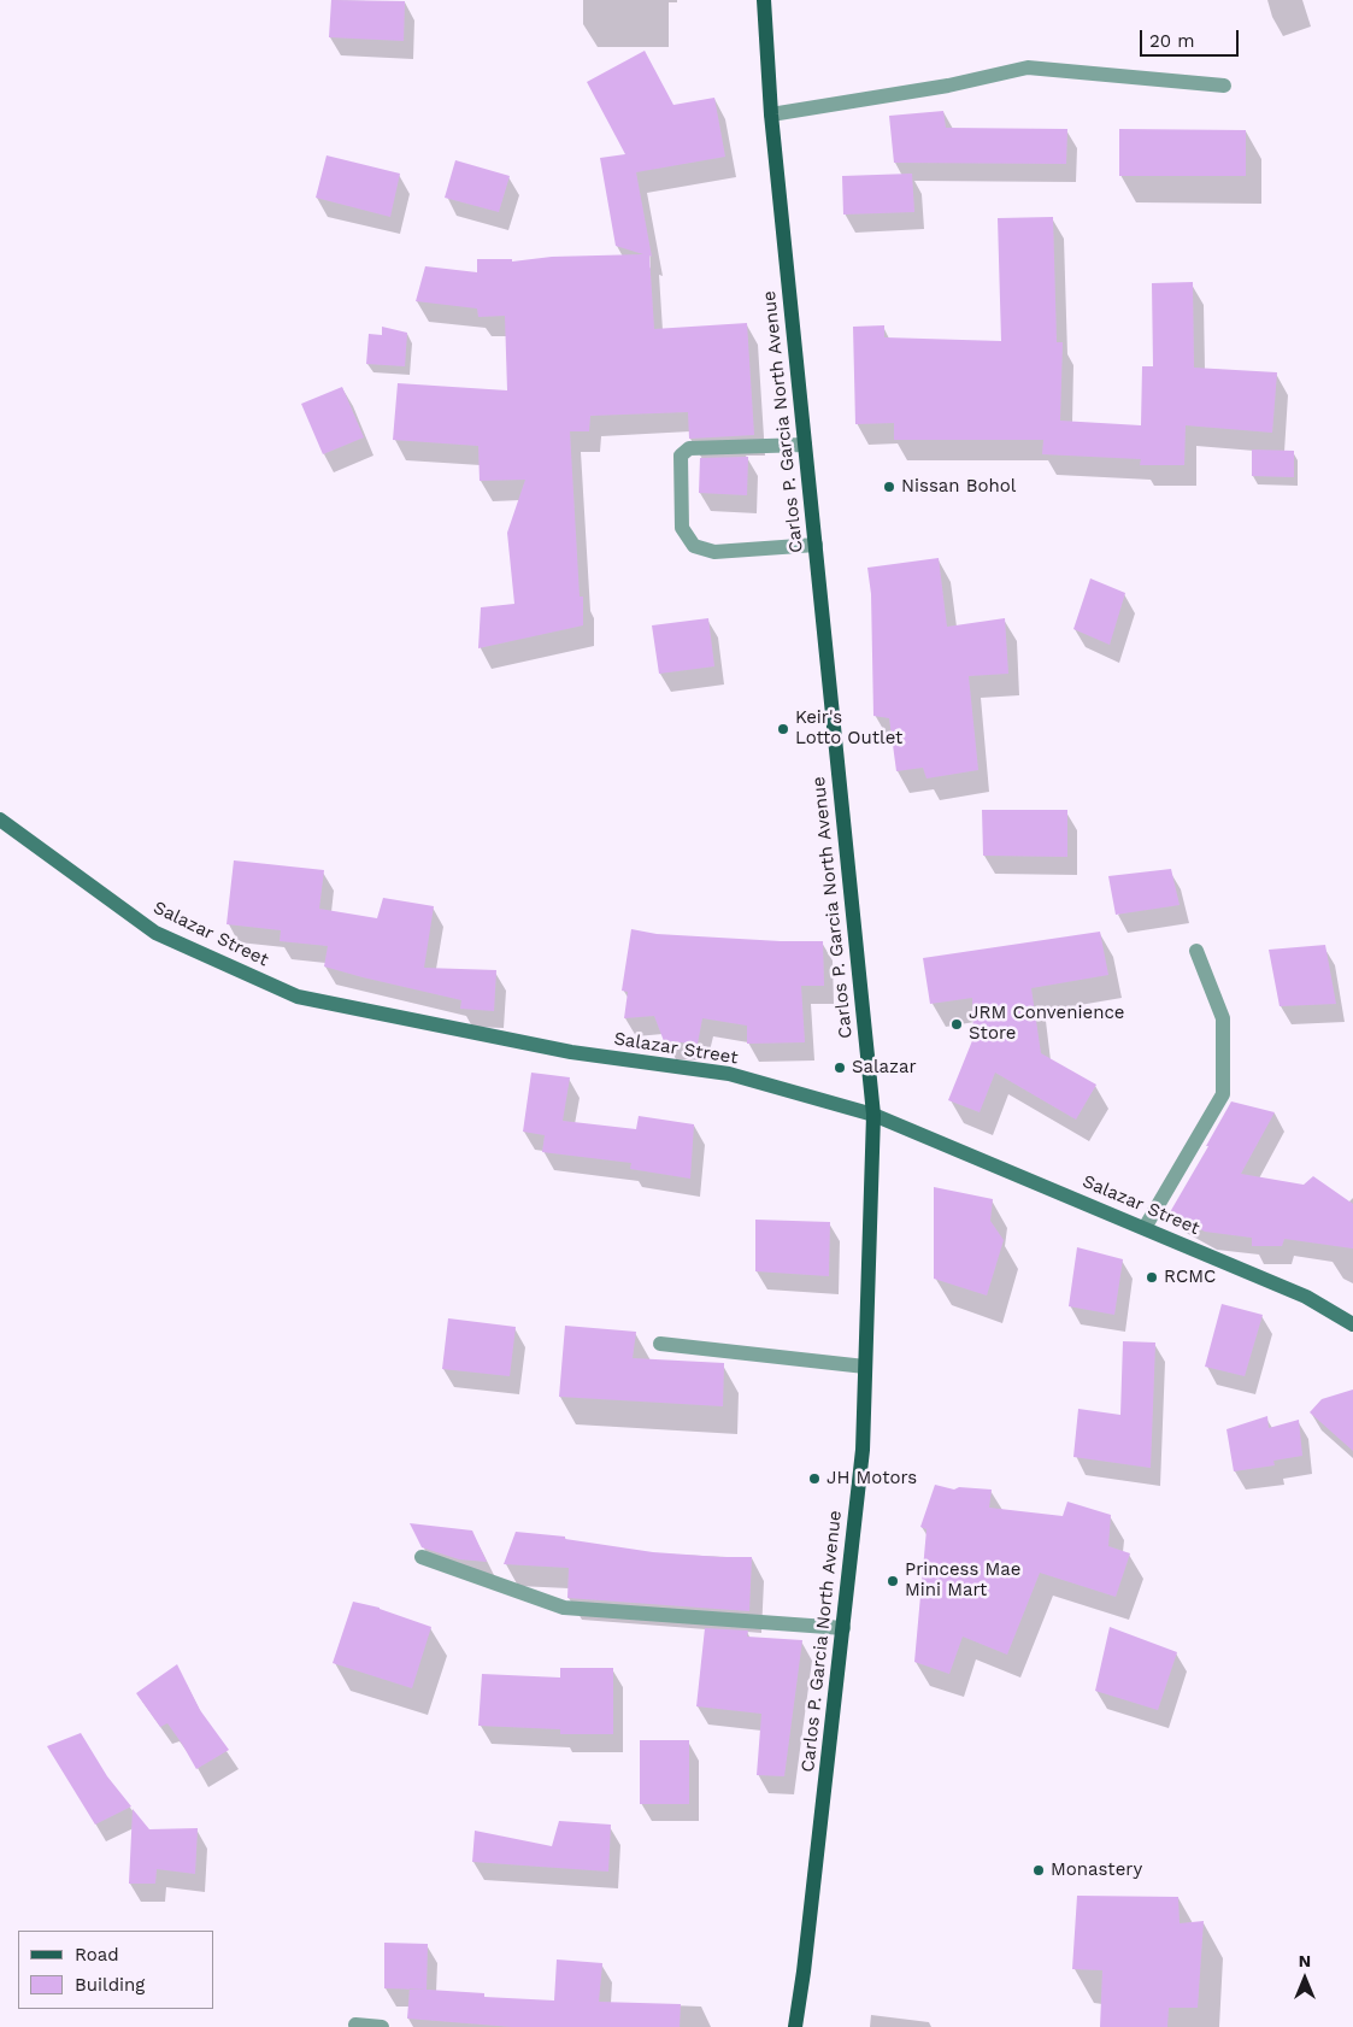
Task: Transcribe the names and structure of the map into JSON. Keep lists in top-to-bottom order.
{
  "streets": {
    "main road": ["Carlos P. Garcia North Avenue"],
    "street": ["Salazar Street"]
  },
  "crossings": [
    ["Carlos P. Garcia North Avenue", "Salazar Street"]
  ],
  "places": [
    "Nissan Bohol",
    "Keir's Lotto Outlet",
    "JRM Convenience Store",
    "Salazar",
    "RCMC",
    "JH Motors",
    "Princess Mae Mini Mart",
    "Monastery"
  ],
  "legend": ["Road", "Building"],
  "scale_bar": "20 m",
  "north": "top"
}
